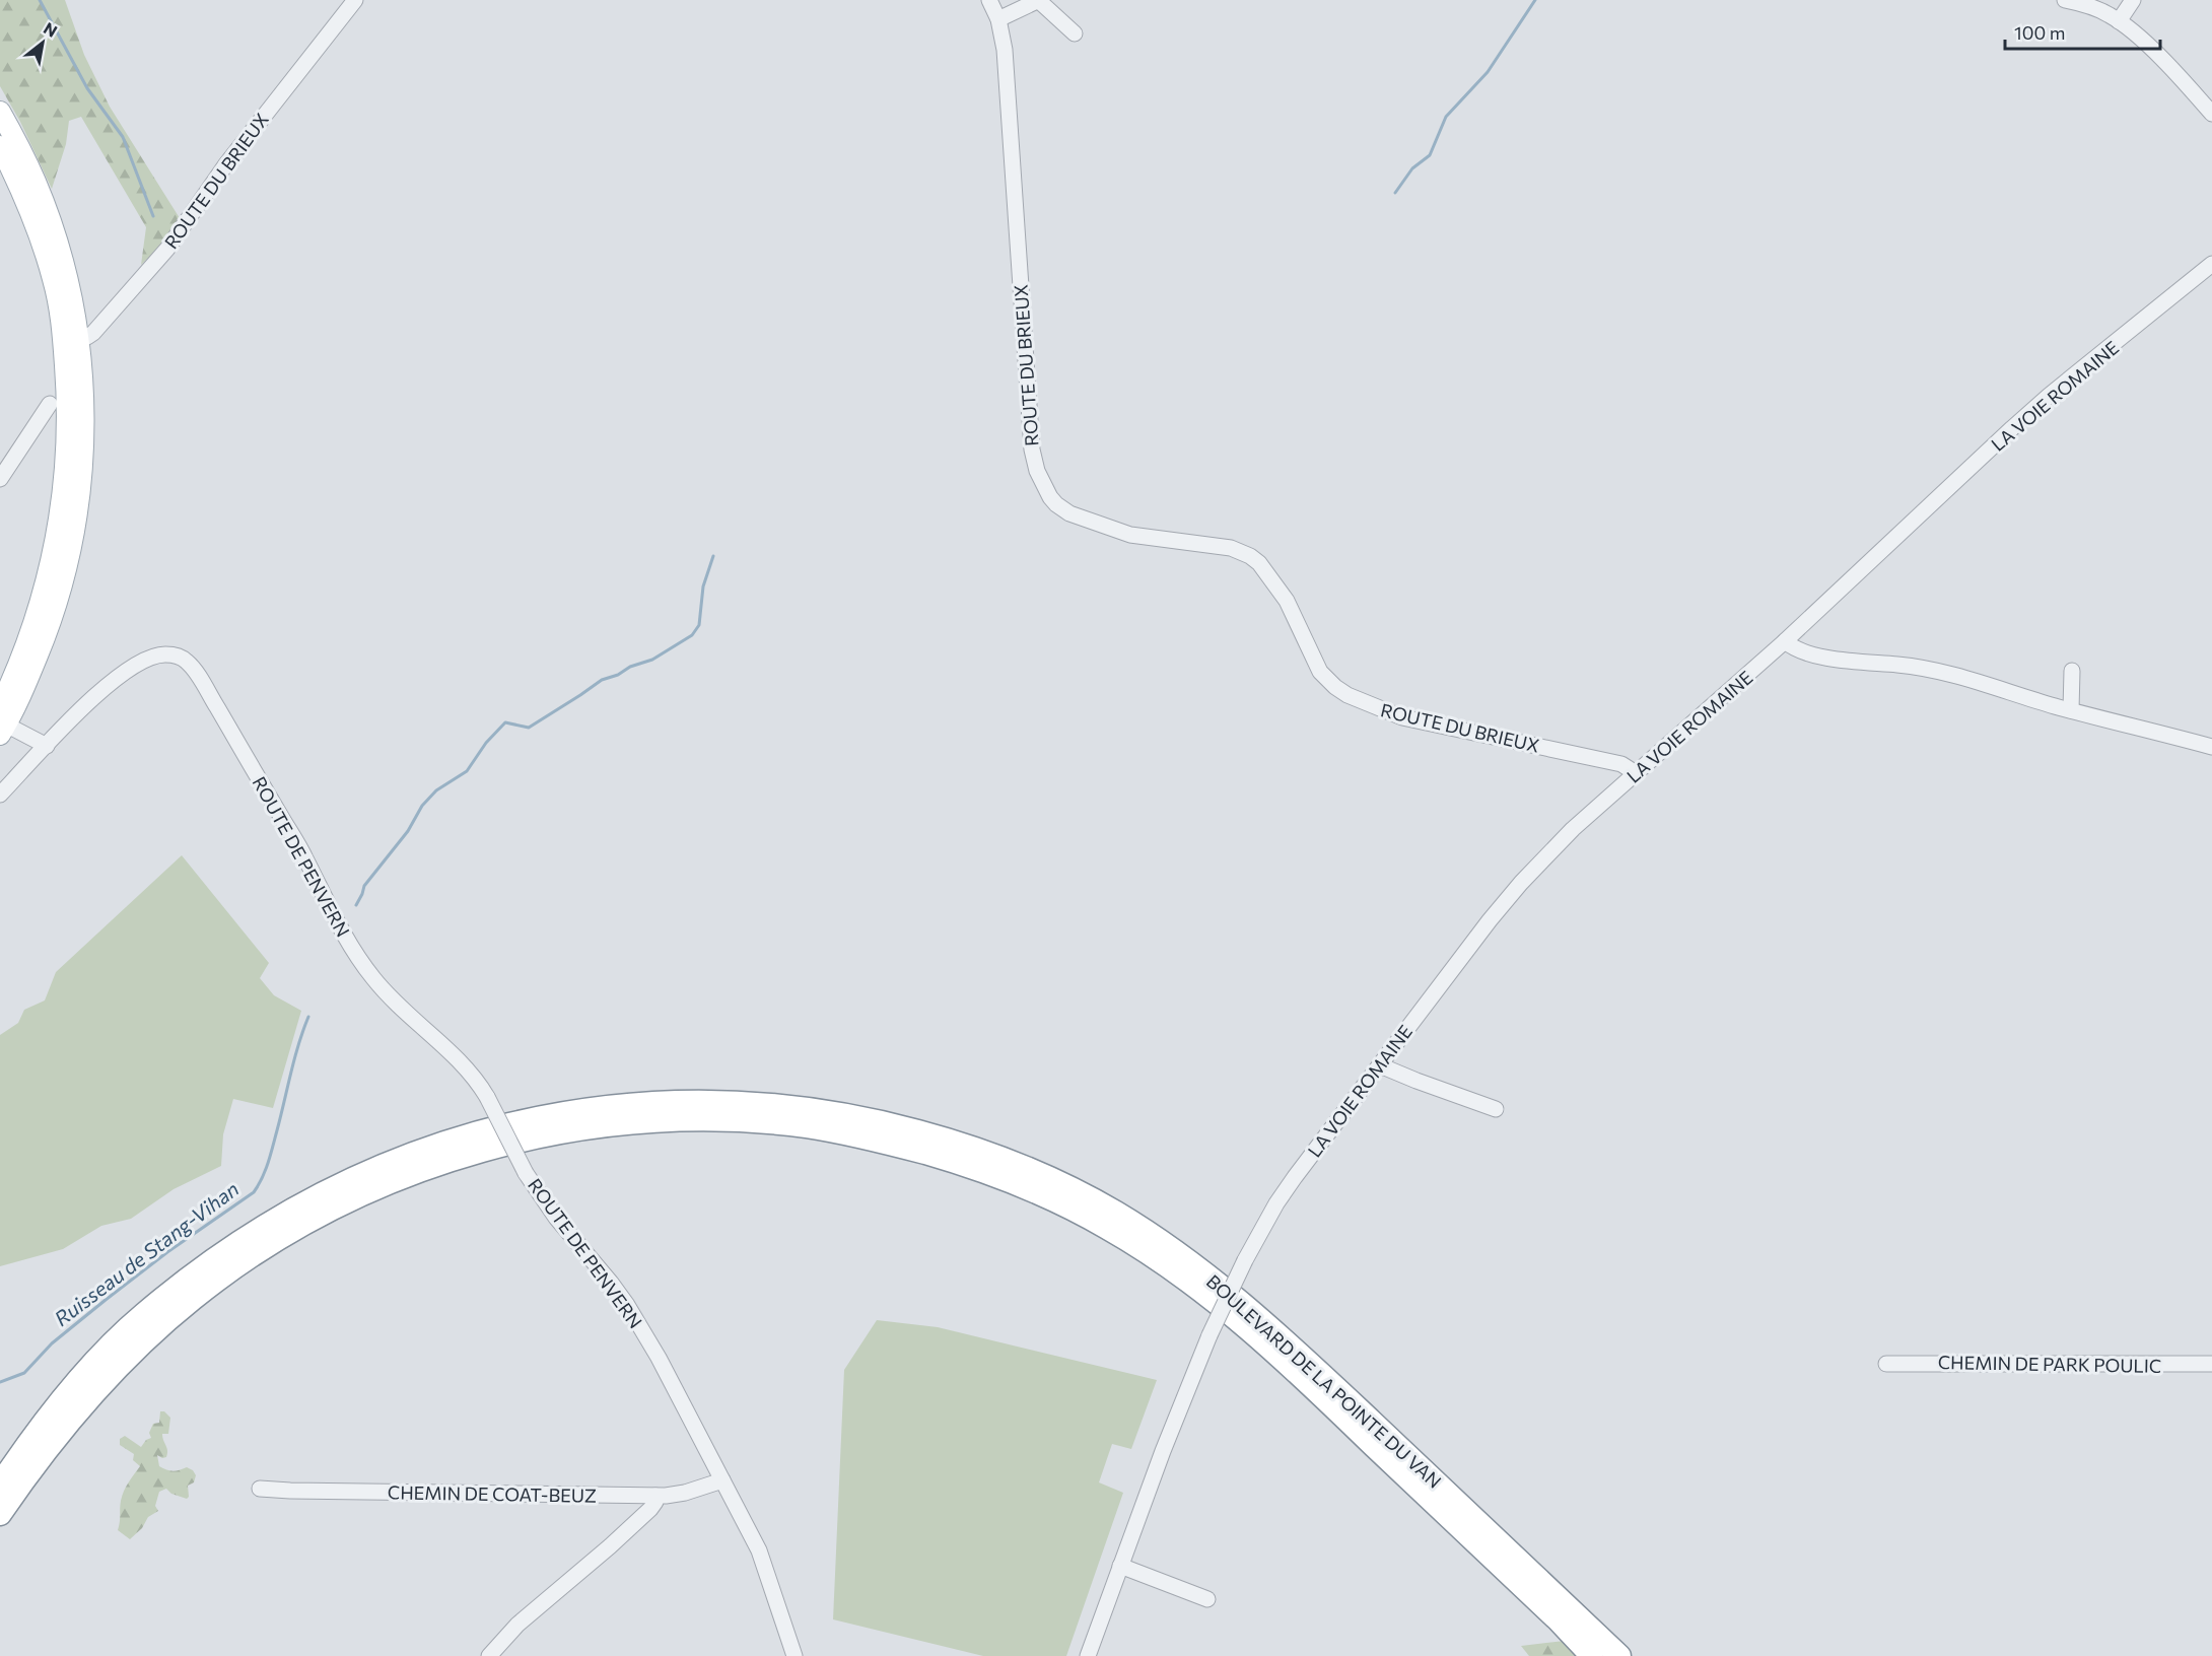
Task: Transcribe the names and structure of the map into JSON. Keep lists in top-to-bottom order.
{
  "streets": {
    "highway": ["BOULEVARD DE LA POINTE DU VAN"],
    "street": [
      "ROUTE DU BRIEUX",
      "LA VOIE ROMAINE",
      "ROUTE DE PENVERN",
      "CHEMIN DE PARK POULIC",
      "CHEMIN DE COAT-BEUZ"
    ]
  },
  "crossings": [
    ["ROUTE DU BRIEUX", "LA VOIE ROMAINE"],
    ["ROUTE DE PENVERN", "CHEMIN DE COAT-BEUZ"]
  ],
  "water": ["Ruisseau de Stang-Vihan"],
  "scale_bar": "100 m",
  "north": "top right"
}
